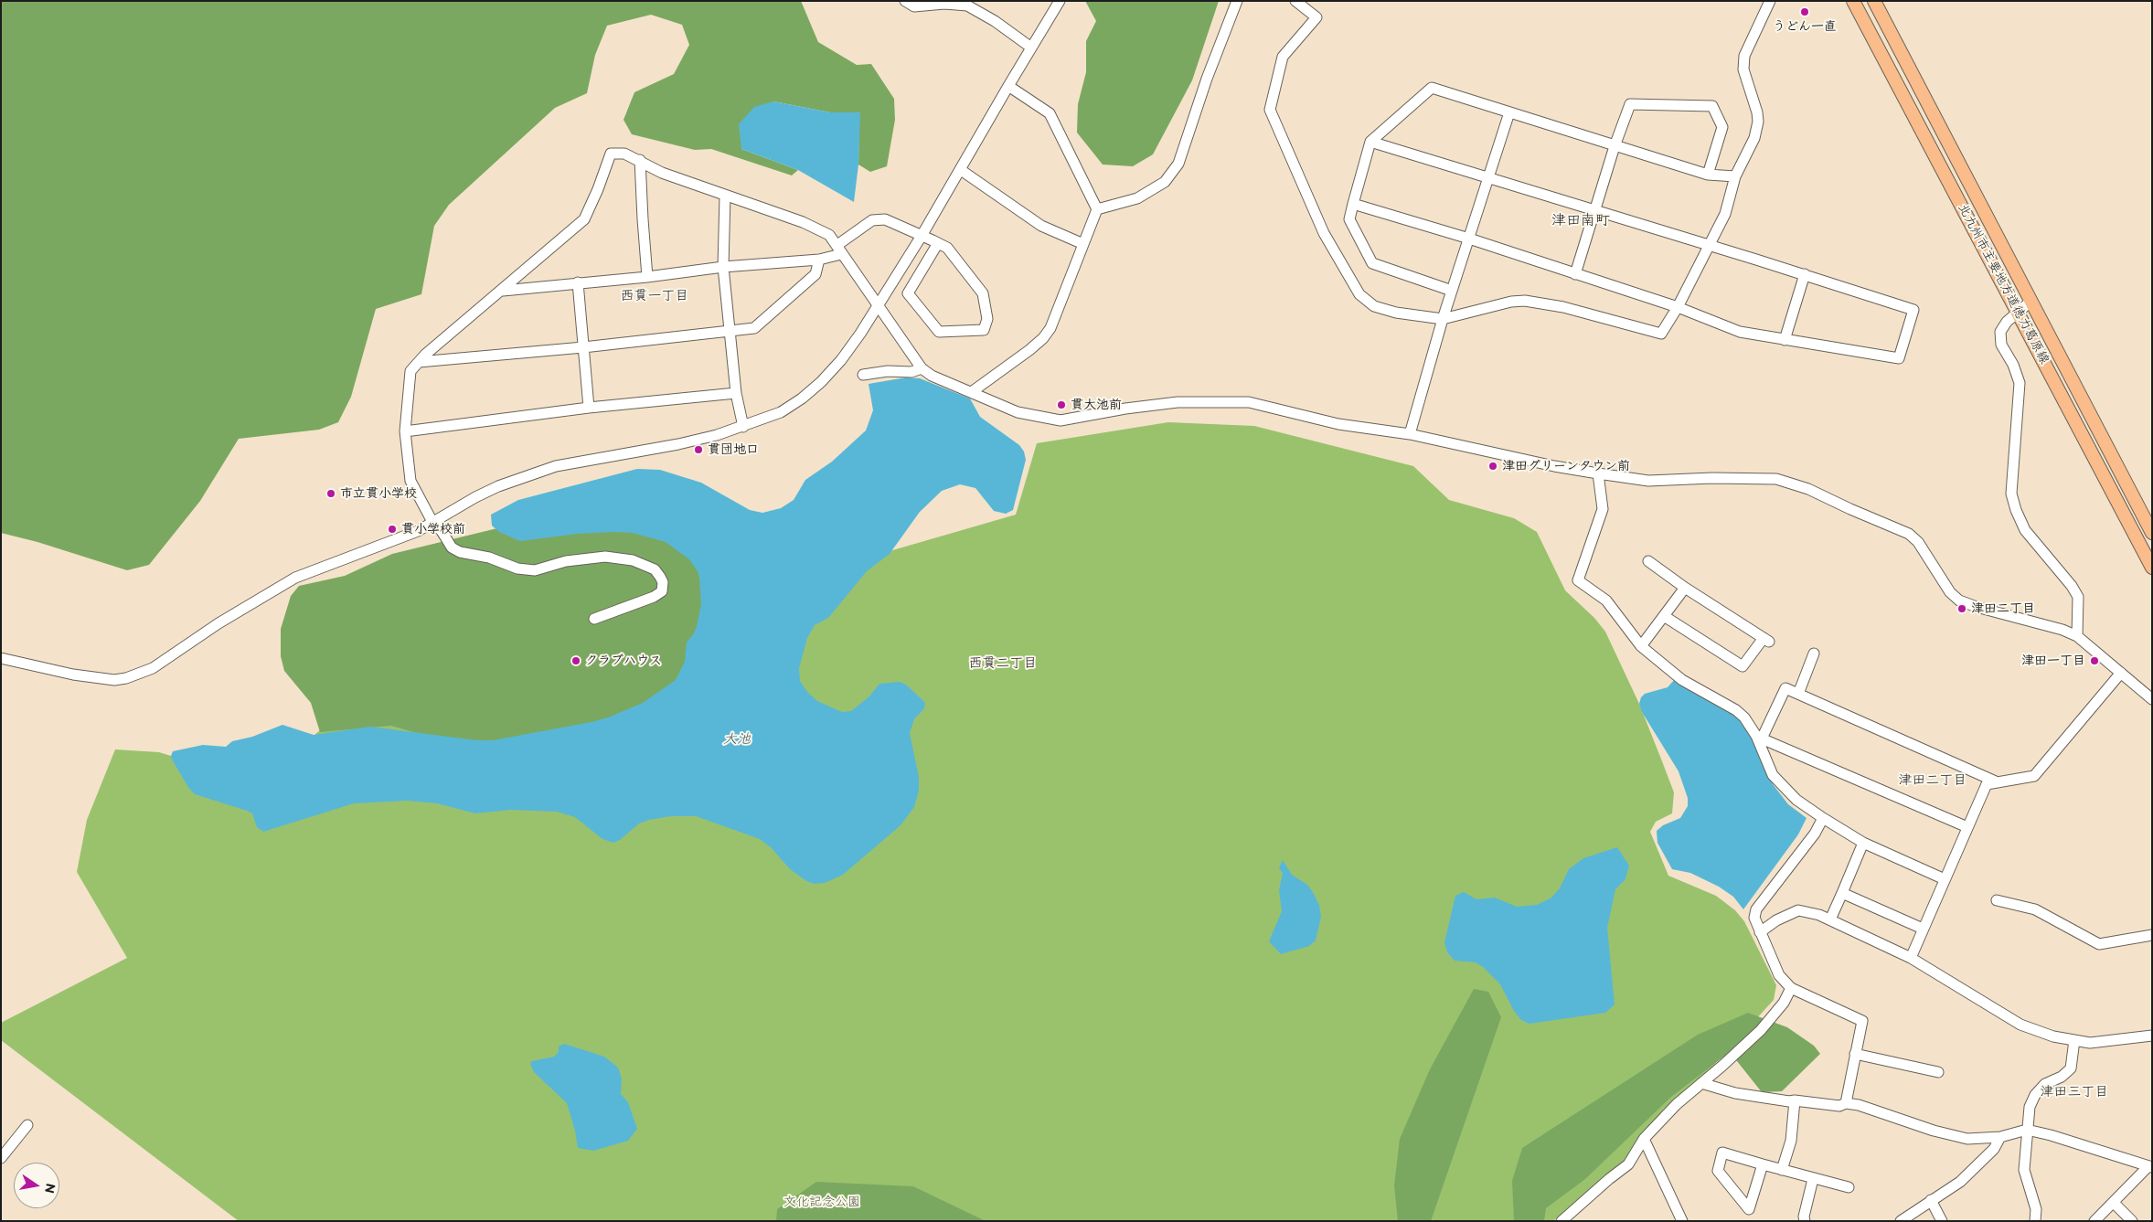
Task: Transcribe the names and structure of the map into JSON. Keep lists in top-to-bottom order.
{
  "streets": {
    "main road": ["北九州市主要地方道徳力葛原線"]
  },
  "districts": [
    "津田南町",
    "西貫一丁目",
    "西貫二丁目",
    "津田二丁目",
    "津田三丁目"
  ],
  "water": ["大池"],
  "parks": ["文化記念公園"],
  "places": [
    "うどん一直",
    "貫大池前",
    "貫団地口",
    "津田グリーンタウン前",
    "市立貫小学校",
    "貫小学校前",
    "津田二丁目",
    "クラブハウス",
    "津田一丁目"
  ],
  "north": "right"
}
